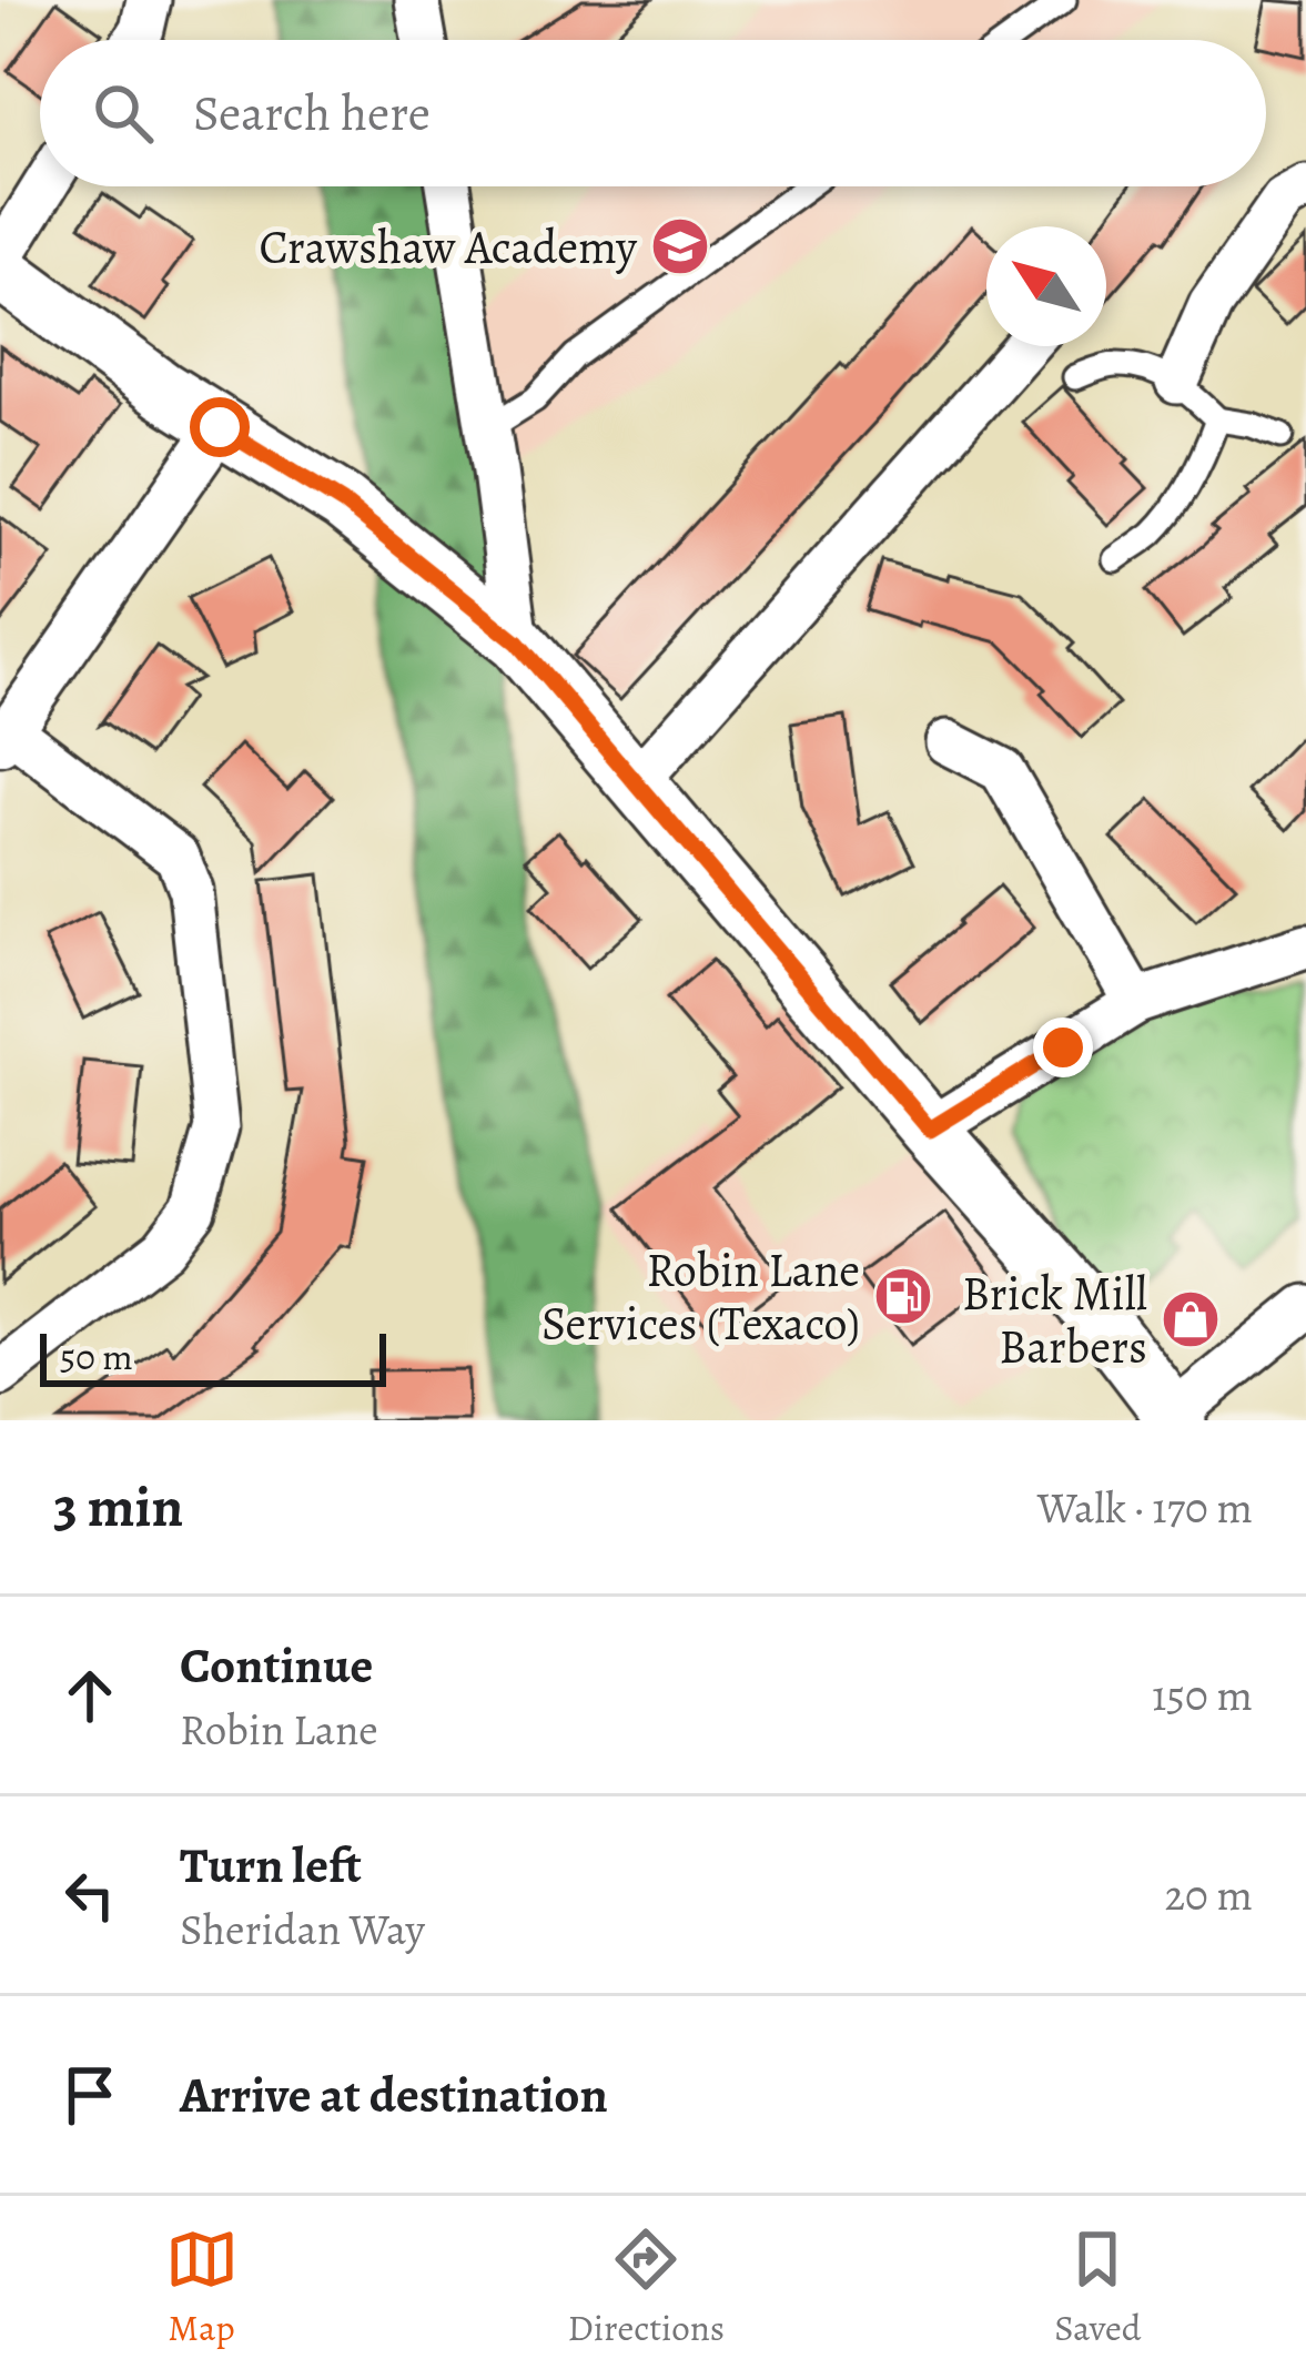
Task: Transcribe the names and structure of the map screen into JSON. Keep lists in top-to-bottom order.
{
  "places": {
    "school or university": ["Crawshaw Academy"],
    "fuel station": ["Robin Lane Services (Texaco)"],
    "shop": ["Brick Mill Barbers"]
  },
  "scale_bar": "50 m",
  "north": "top left",
  "page": {
    "search": "Search here",
    "scale": "50 m",
    "heading": ["3 min", "Walk · 170 m"],
    "list": [
      ["Continue", "Robin Lane", "150 m"],
      ["Turn left", "Sheridan Way", "20 m"],
      "Arrive at destination"
    ],
    "nav": ["Map", "Directions", "Saved"]
  }
}
